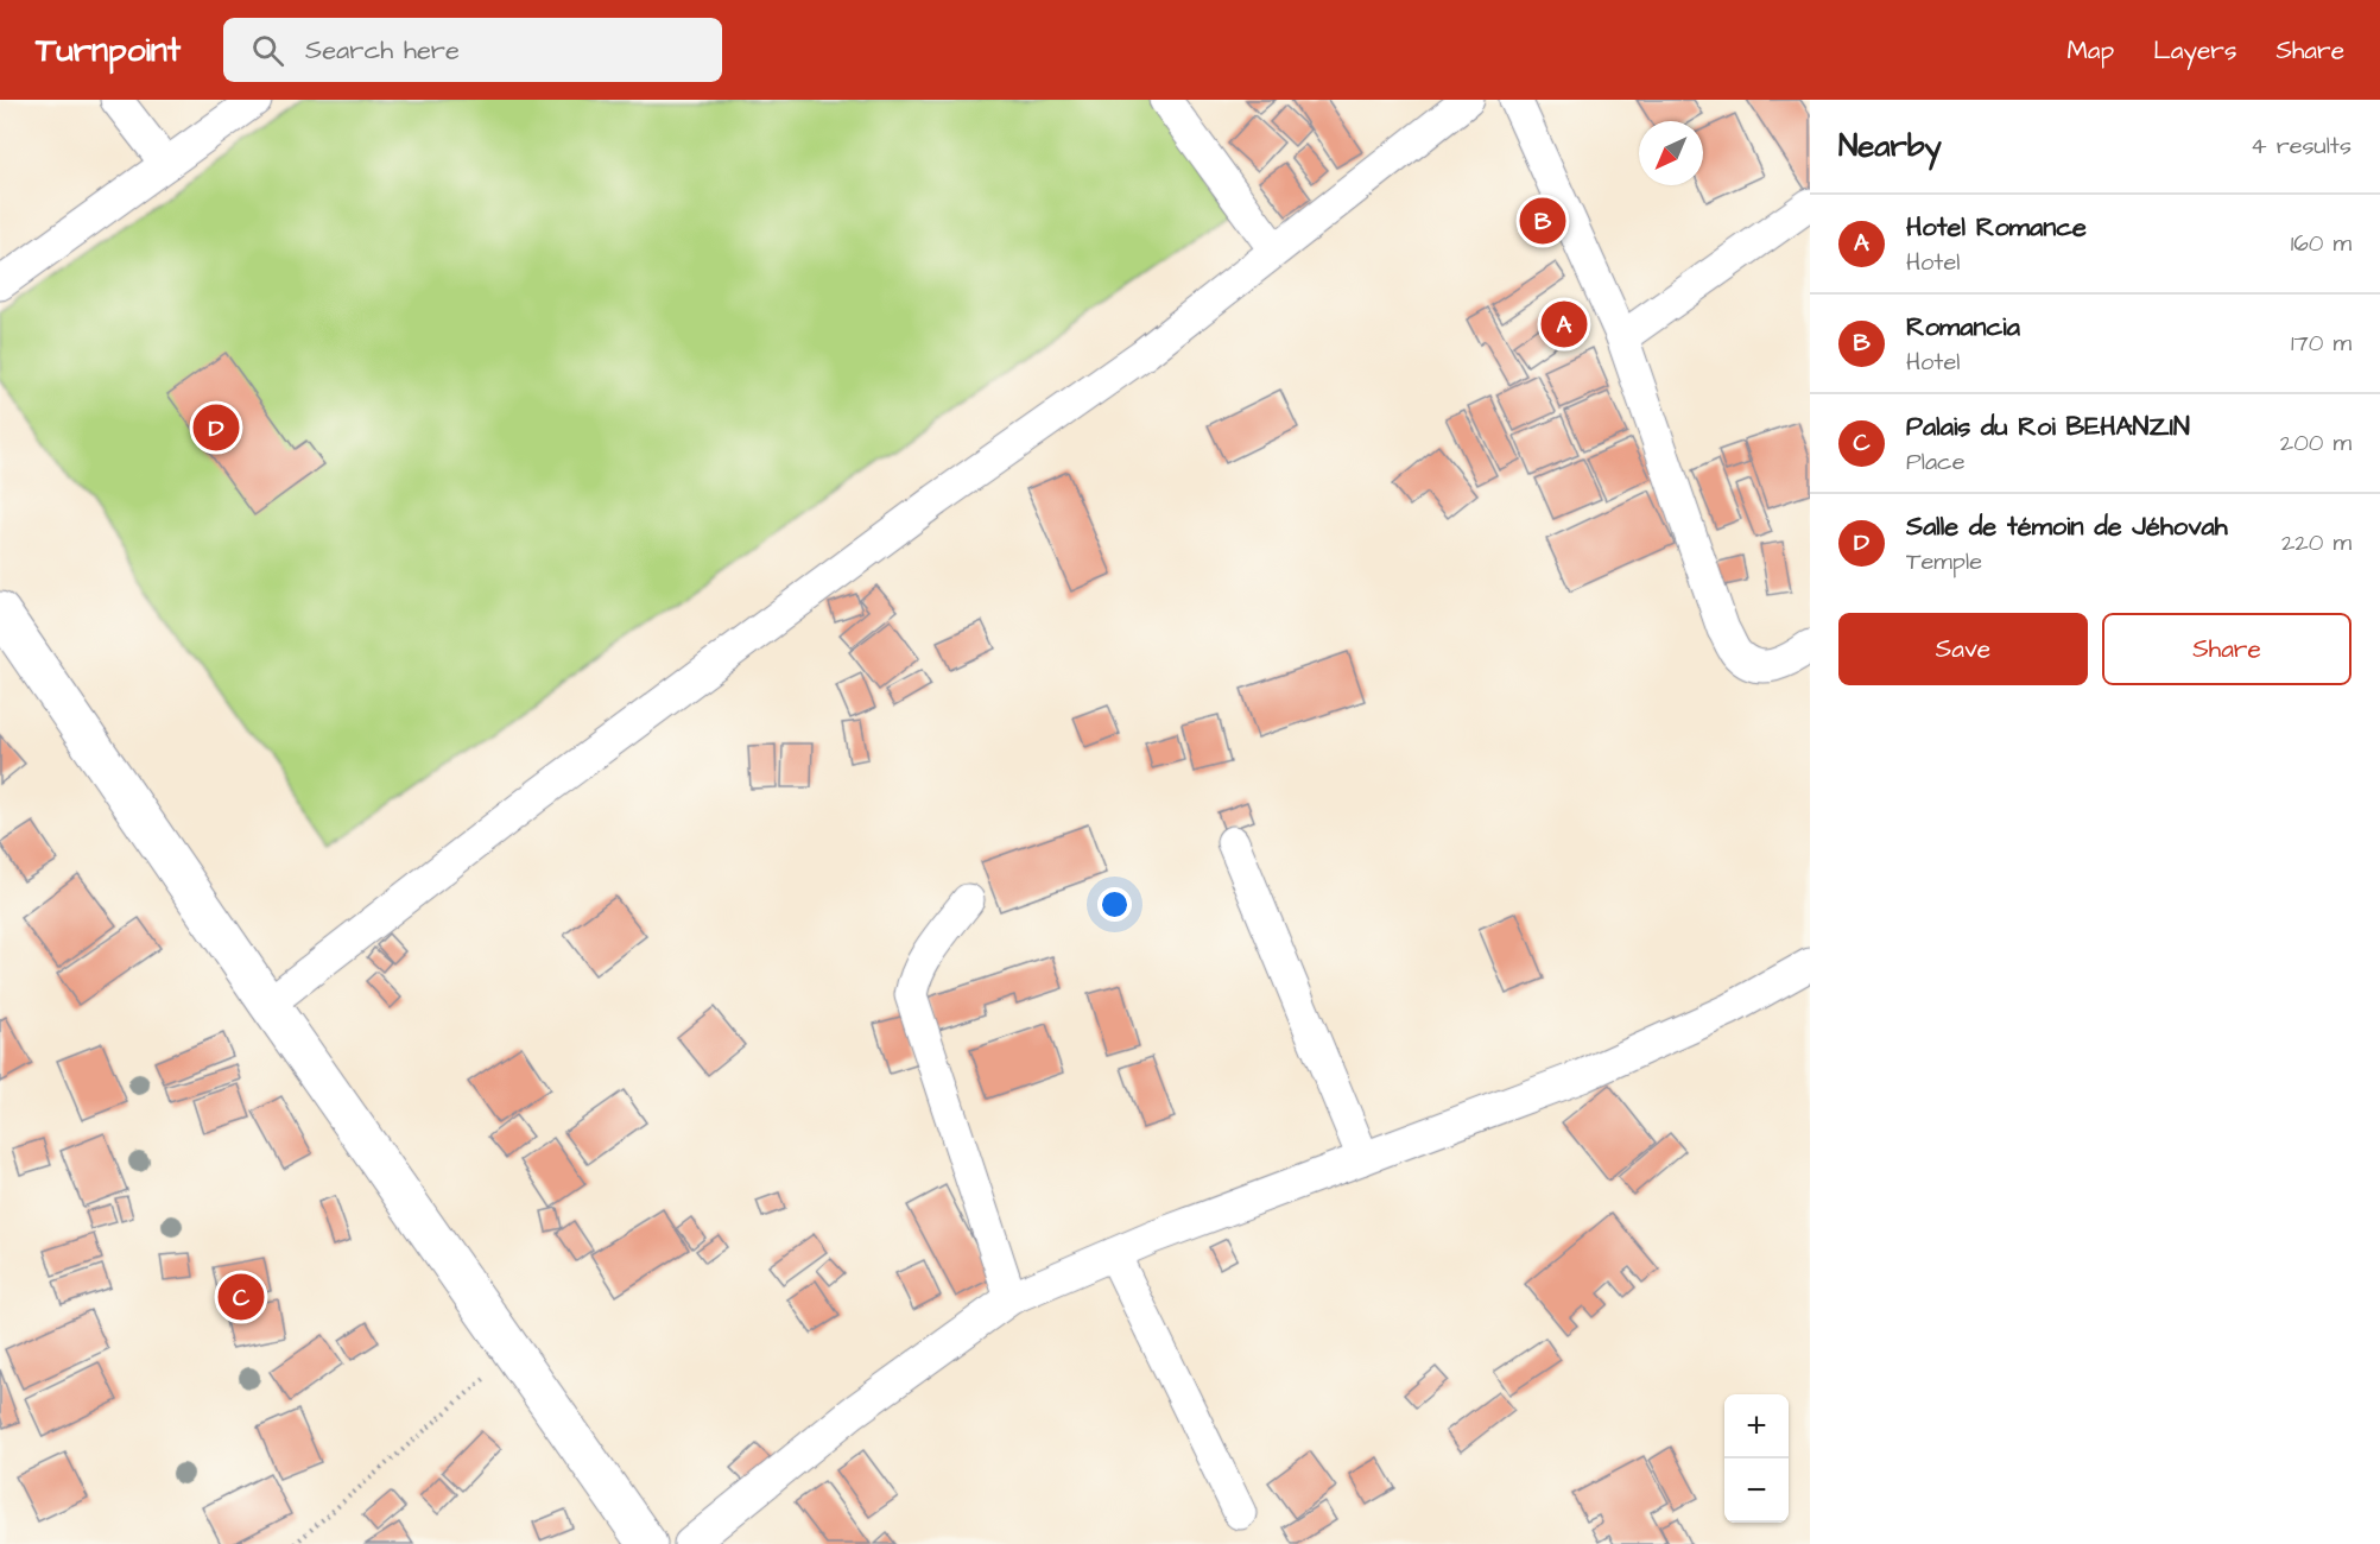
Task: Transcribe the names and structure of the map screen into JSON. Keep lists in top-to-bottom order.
{
  "north": "bottom left",
  "page": {
    "header": "Turnpoint",
    "search": "Search here",
    "nav": ["Map", "Layers", "Share"],
    "heading": ["Nearby", "4 results"],
    "list": [
      {
        "mark": "A",
        "name": "Hotel Romance",
        "note": "Hotel",
        "value": "160 m"
      },
      {
        "mark": "B",
        "name": "Romancia",
        "note": "Hotel",
        "value": "170 m"
      },
      {
        "mark": "C",
        "name": "Palais du Roi BEHANZIN",
        "note": "Place",
        "value": "200 m"
      },
      {
        "mark": "D",
        "name": "Salle de témoin de Jéhovah",
        "note": "Temple",
        "value": "220 m"
      }
    ],
    "pins": [
      "B",
      "A",
      "D",
      "C"
    ],
    "buttons": ["Save", "Share"],
    "map_buttons": ["+", "−"]
  }
}
